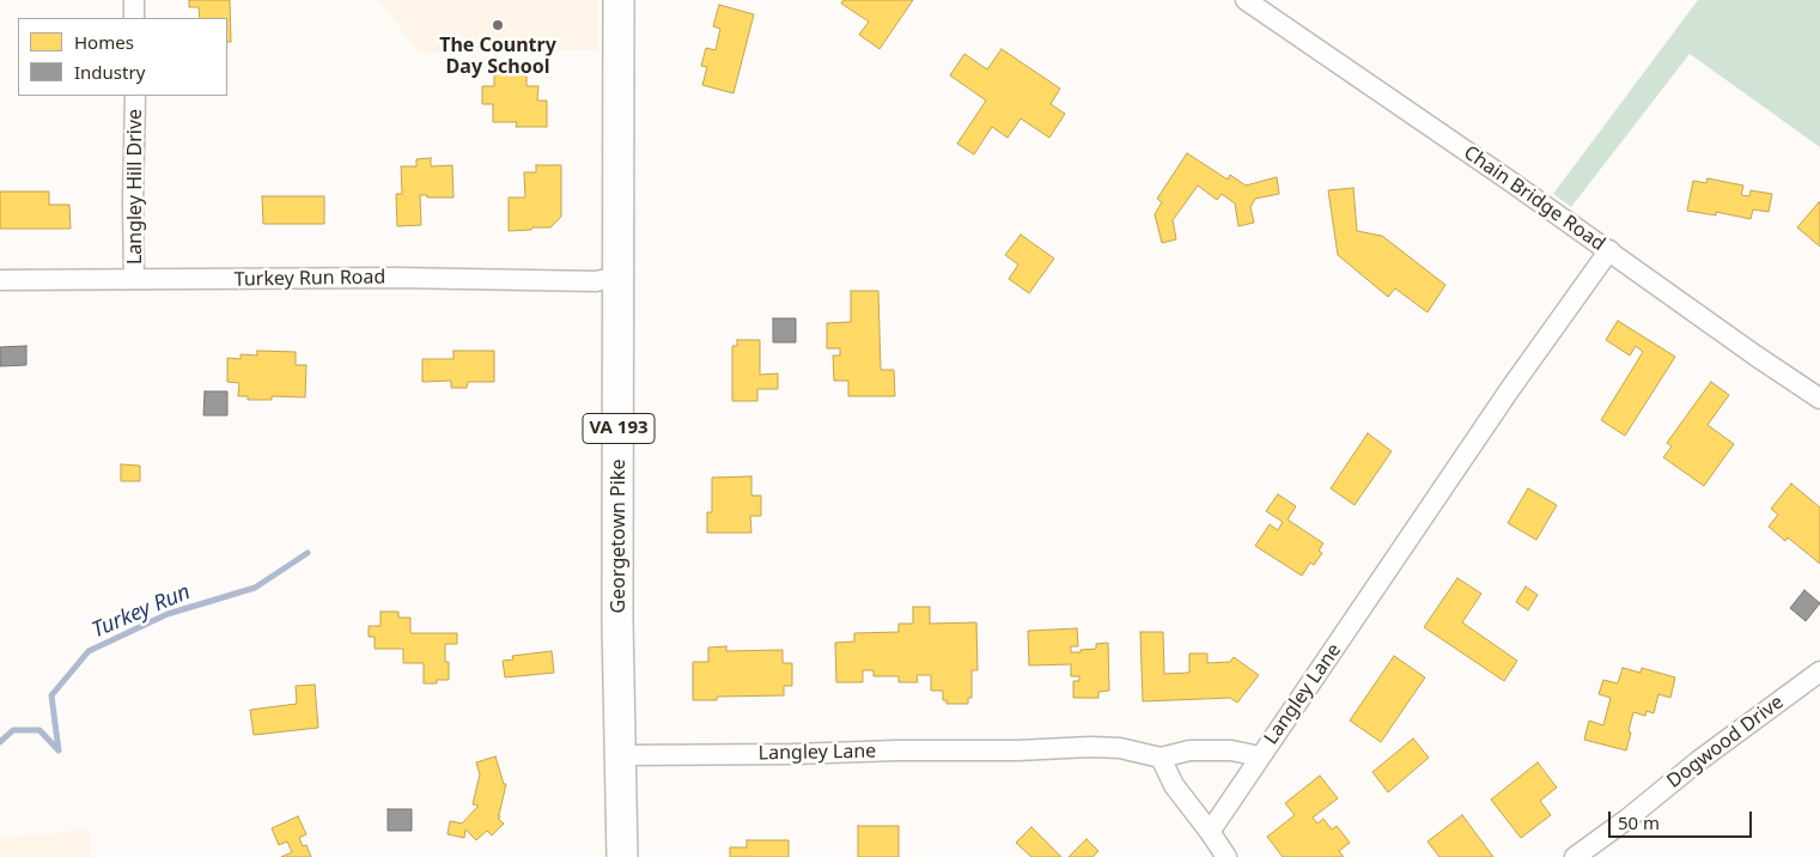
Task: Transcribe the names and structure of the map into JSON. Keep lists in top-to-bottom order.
{
  "streets": {
    "main road": ["VA 193", "Georgetown Pike"],
    "street": [
      "Langley Hill Drive",
      "Chain Bridge Road",
      "Turkey Run Road",
      "Langley Lane",
      "Dogwood Drive"
    ]
  },
  "crossings": [
    ["Langley Hill Drive", "Turkey Run Road"],
    ["Chain Bridge Road", "Langley Lane"],
    ["Turkey Run Road", "Georgetown Pike"],
    ["Georgetown Pike", "Langley Lane"]
  ],
  "water": ["Turkey Run"],
  "places": ["The Country Day School"],
  "legend": ["Homes", "Industry"],
  "scale_bar": "50 m"
}
